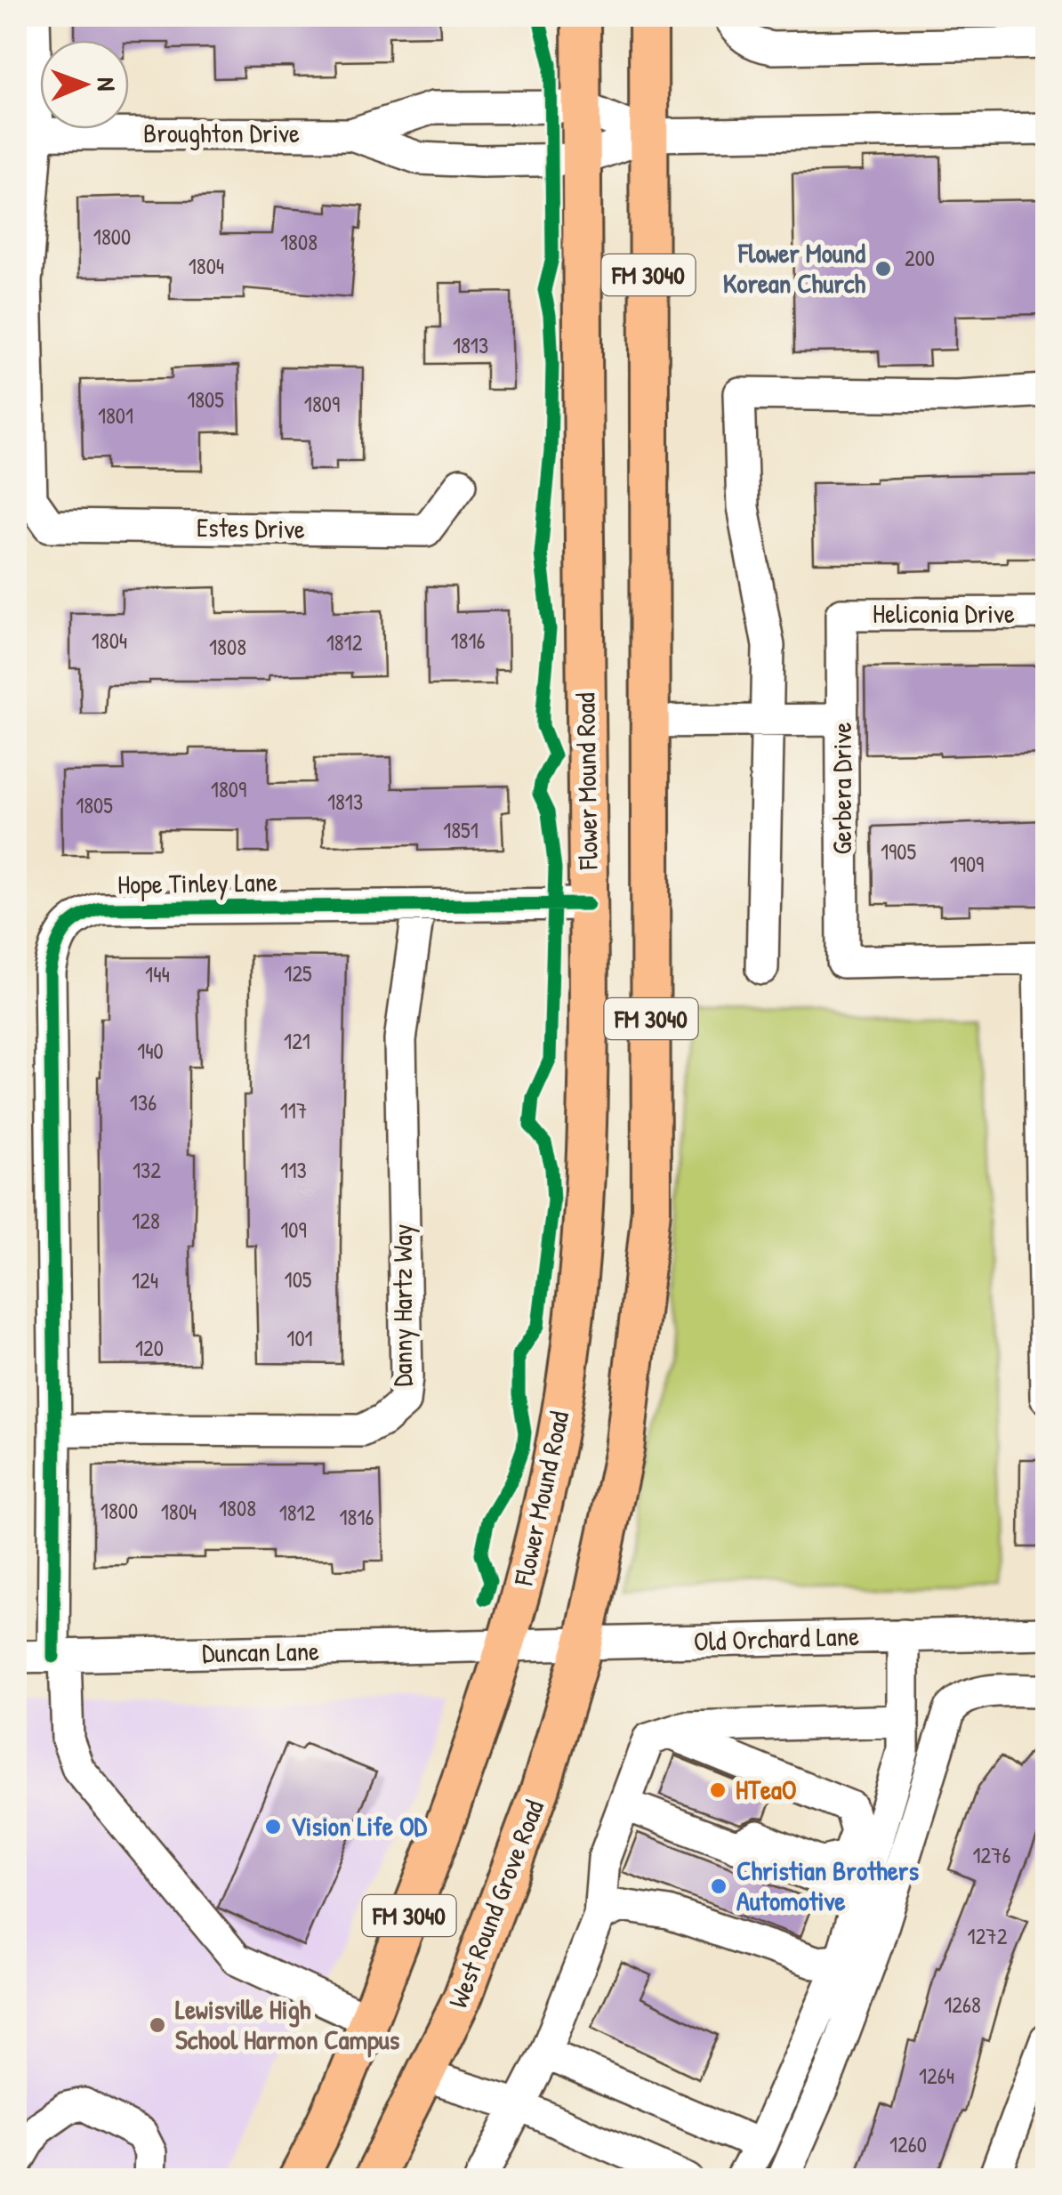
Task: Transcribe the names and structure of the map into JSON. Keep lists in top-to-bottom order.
{
  "streets": {
    "main road": ["FM 3040", "Flower Mound Road", "West Round Grove Road"],
    "street": [
      "Broughton Drive",
      "Estes Drive",
      "Heliconia Drive",
      "Gerbera Drive",
      "Hope Tinley Lane",
      "Danny Hartz Way",
      "Old Orchard Lane",
      "Duncan Lane"
    ]
  },
  "crossings": [
    ["Broughton Drive", "FM 3040"],
    ["Broughton Drive", "Estes Drive"],
    ["Broughton Drive", "Flower Mound Road"],
    ["FM 3040", "Flower Mound Road"],
    ["FM 3040", "Hope Tinley Lane"],
    ["FM 3040", "Old Orchard Lane"],
    ["FM 3040", "Duncan Lane"],
    ["FM 3040", "West Round Grove Road"],
    ["Heliconia Drive", "Gerbera Drive"],
    ["Flower Mound Road", "Hope Tinley Lane"],
    ["Flower Mound Road", "Old Orchard Lane"],
    ["Flower Mound Road", "Duncan Lane"],
    ["Hope Tinley Lane", "Danny Hartz Way"],
    ["Hope Tinley Lane", "Duncan Lane"],
    ["Old Orchard Lane", "Duncan Lane"],
    ["Old Orchard Lane", "West Round Grove Road"]
  ],
  "places": [
    "Flower Mound Korean Church",
    "HTeaO",
    "Vision Life OD",
    "Christian Brothers Automotive",
    "Lewisville High School Harmon Campus"
  ],
  "house_numbers": [
    "1800",
    "1808",
    "200",
    "1804",
    "1813",
    "1805",
    "1809",
    "1801",
    "1804",
    "1816",
    "1812",
    "1808",
    "1809",
    "1813",
    "1805",
    "1851",
    "1905",
    "1909",
    "125",
    "144",
    "121",
    "140",
    "136",
    "117",
    "132",
    "113",
    "128",
    "109",
    "105",
    "124",
    "101",
    "120",
    "1808",
    "1800",
    "1804",
    "1812",
    "1816",
    "1276",
    "1272",
    "1268",
    "1264",
    "1260"
  ],
  "north": "right"
}
